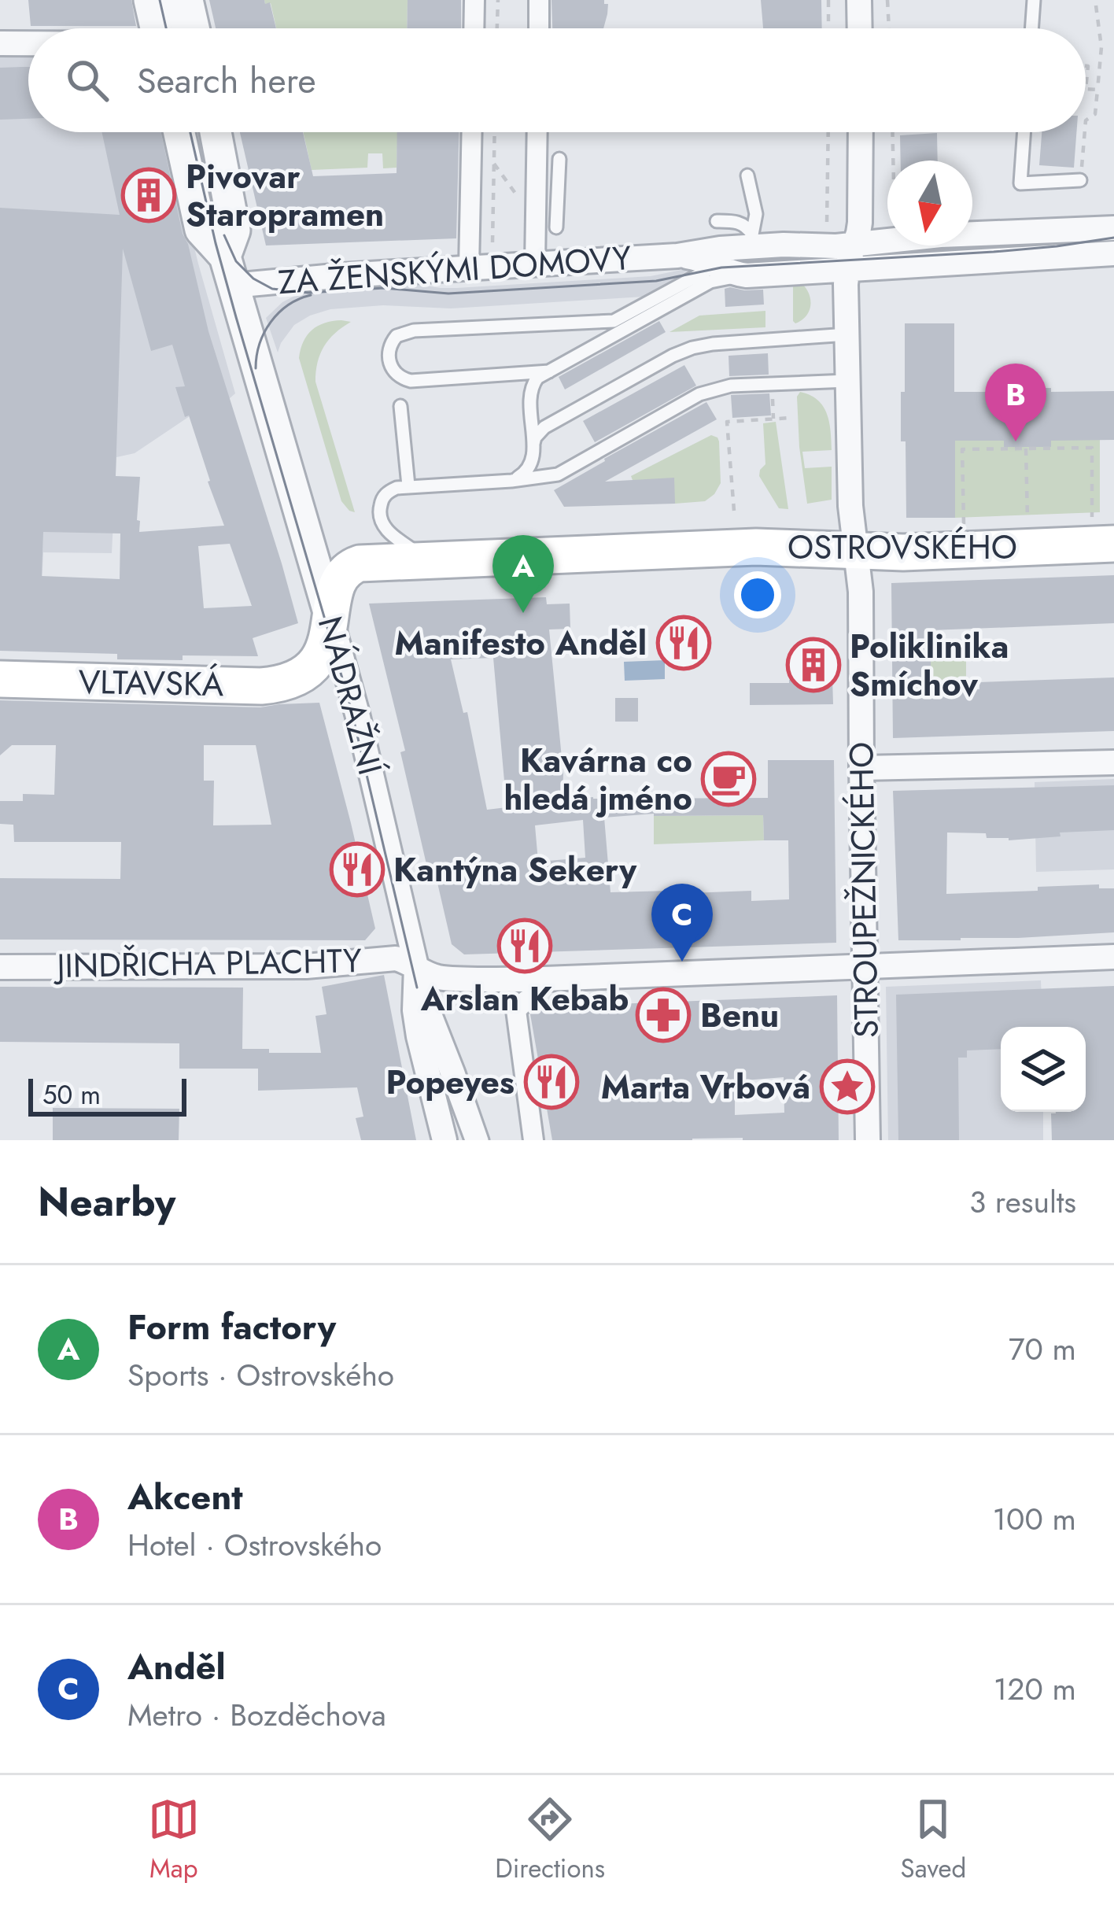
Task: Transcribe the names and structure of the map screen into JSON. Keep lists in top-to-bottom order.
{
  "streets": {
    "main road": ["OSTROVSKÉHO", "VLTAVSKÁ"],
    "street": [
      "ZA ŽENSKÝMI DOMOVY",
      "NÁDRAŽNÍ",
      "STROUPEŽNICKÉHO",
      "JINDŘICHA PLACHTY"
    ]
  },
  "crossings": [
    ["ZA ŽENSKÝMI DOMOVY", "NÁDRAŽNÍ"],
    ["ZA ŽENSKÝMI DOMOVY", "STROUPEŽNICKÉHO"],
    ["OSTROVSKÉHO", "STROUPEŽNICKÉHO"],
    ["VLTAVSKÁ", "NÁDRAŽNÍ"],
    ["NÁDRAŽNÍ", "JINDŘICHA PLACHTY"],
    ["STROUPEŽNICKÉHO", "JINDŘICHA PLACHTY"]
  ],
  "places": {
    "building": ["Pivovar Staropramen", "Poliklinika Smíchov"],
    "restaurant": [
      "Manifesto Anděl",
      "Kantýna Sekery",
      "Arslan Kebab",
      "Popeyes"
    ],
    "cafe": ["Kavárna co hledá jméno"],
    "pharmacy": ["Benu"],
    "place": ["Marta Vrbová"]
  },
  "scale_bar": "50 m",
  "north": "bottom",
  "page": {
    "search": "Search here",
    "pins": ["B", "A", "C"],
    "scale": "50 m",
    "heading": ["Nearby", "3 results"],
    "list": [
      {
        "mark": "A",
        "name": "Form factory",
        "note": "Sports · Ostrovského",
        "value": "70 m"
      },
      {
        "mark": "B",
        "name": "Akcent",
        "note": "Hotel · Ostrovského",
        "value": "100 m"
      },
      {
        "mark": "C",
        "name": "Anděl",
        "note": "Metro · Bozděchova",
        "value": "120 m"
      }
    ],
    "nav": ["Map", "Directions", "Saved"]
  }
}
